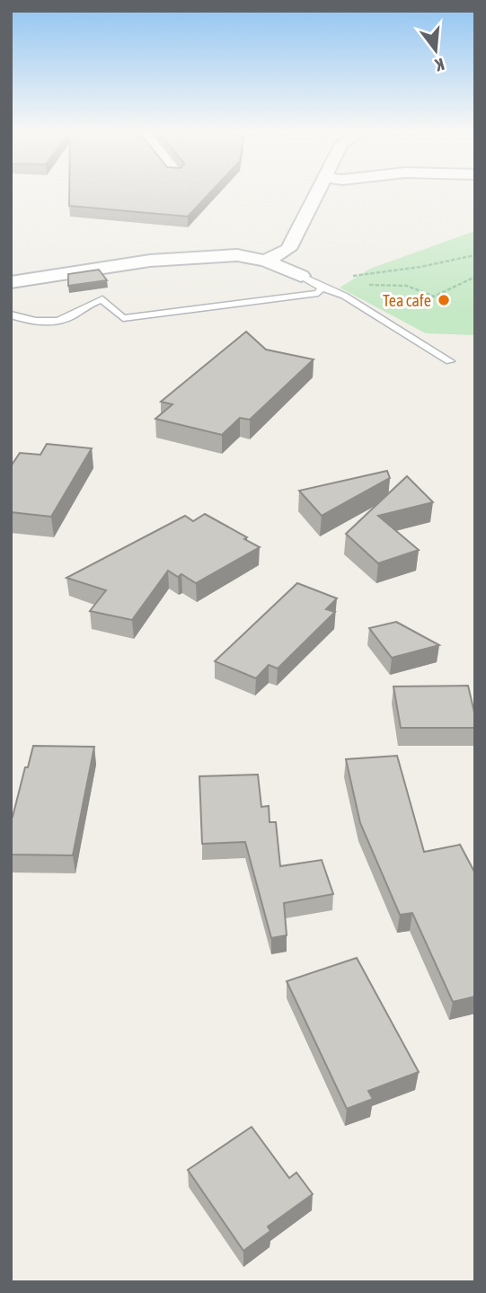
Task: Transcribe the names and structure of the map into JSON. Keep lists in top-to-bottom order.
{
  "places": ["Tea cafe"],
  "north": "bottom"
}
